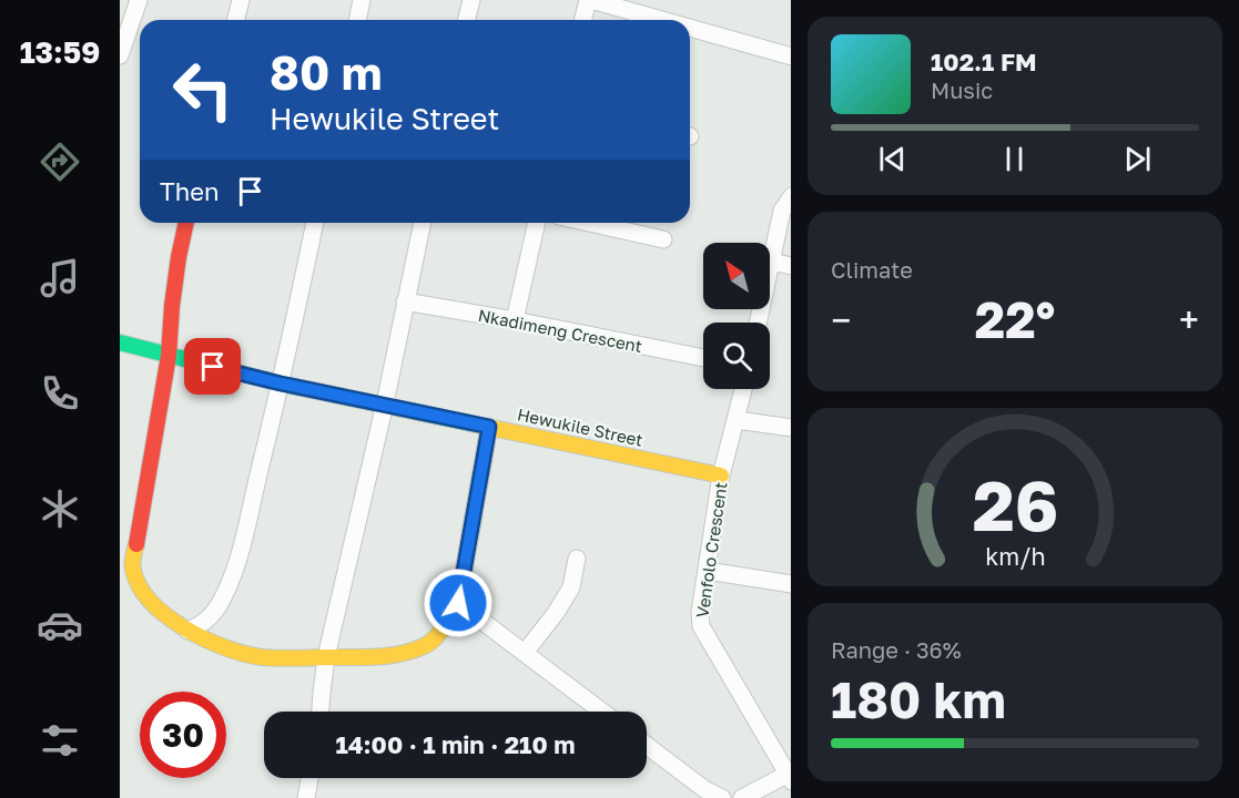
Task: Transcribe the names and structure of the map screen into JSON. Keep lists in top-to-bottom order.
{
  "streets": {
    "street": ["Nkadimeng Crescent", "Hewukile Street", "Venfolo Crescent"]
  },
  "crossings": [
    ["Hewukile Street", "Venfolo Crescent"]
  ],
  "north": "top left",
  "page": {
    "tabs": "13:59",
    "turn": ["80 m", "Hewukile Street"],
    "song": ["102.1 FM", "Music"],
    "then": "Then",
    "tile": [
      "Climate",
      ["Range · 36%", "180 km"]
    ],
    "heat": ["−", "22°", "+"],
    "limit": "30",
    "trip": "14:00 · 1 min · 210 m",
    "gauge": ["26", "km/h"]
  }
}
